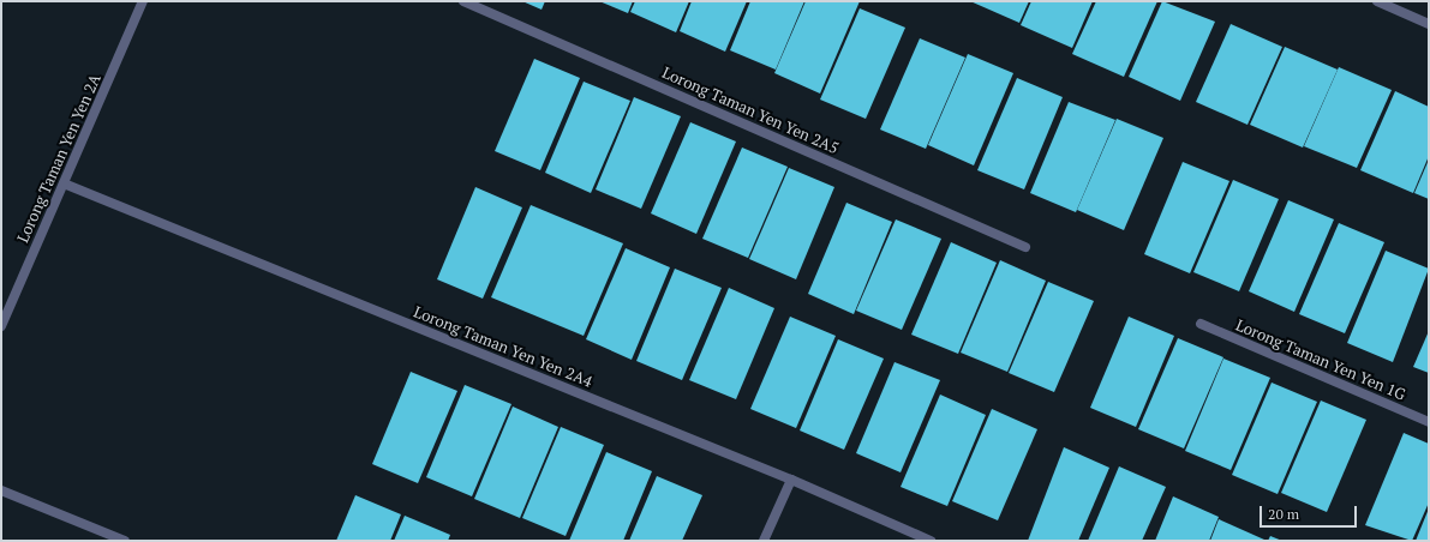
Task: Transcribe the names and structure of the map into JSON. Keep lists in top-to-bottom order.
{
  "streets": {
    "street": [
      "Lorong Taman Yen Yen 2A5",
      "Lorong Taman Yen Yen 2A",
      "Lorong Taman Yen Yen 2A4",
      "Lorong Taman Yen Yen 1G"
    ]
  },
  "crossings": [
    ["Lorong Taman Yen Yen 2A", "Lorong Taman Yen Yen 2A4"]
  ],
  "scale_bar": "20 m"
}
